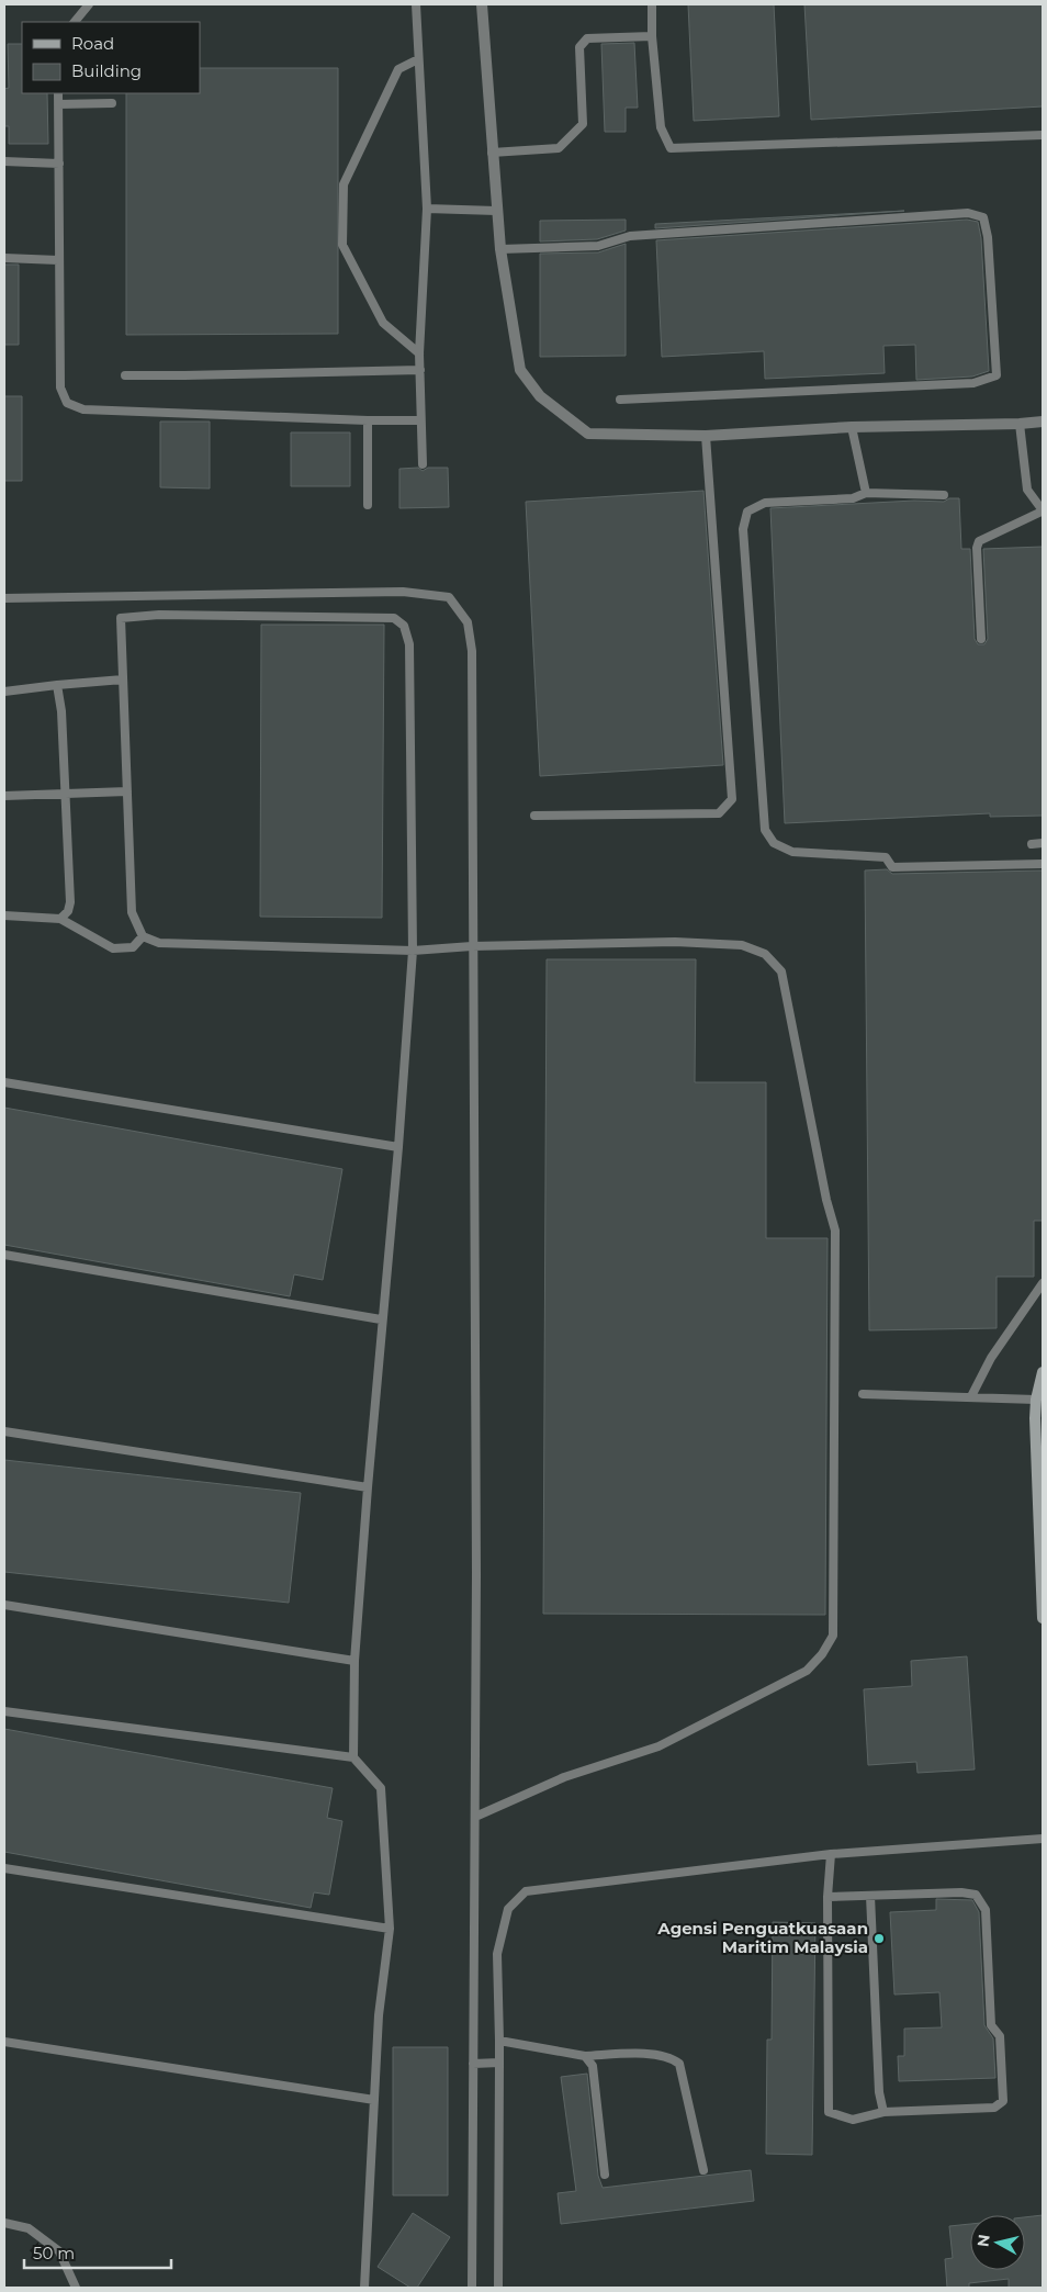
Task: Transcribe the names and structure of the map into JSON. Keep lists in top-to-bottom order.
{
  "places": ["Agensi Penguatkuasaan Maritim Malaysia"],
  "legend": ["Road", "Building"],
  "scale_bar": "50 m",
  "north": "left"
}
